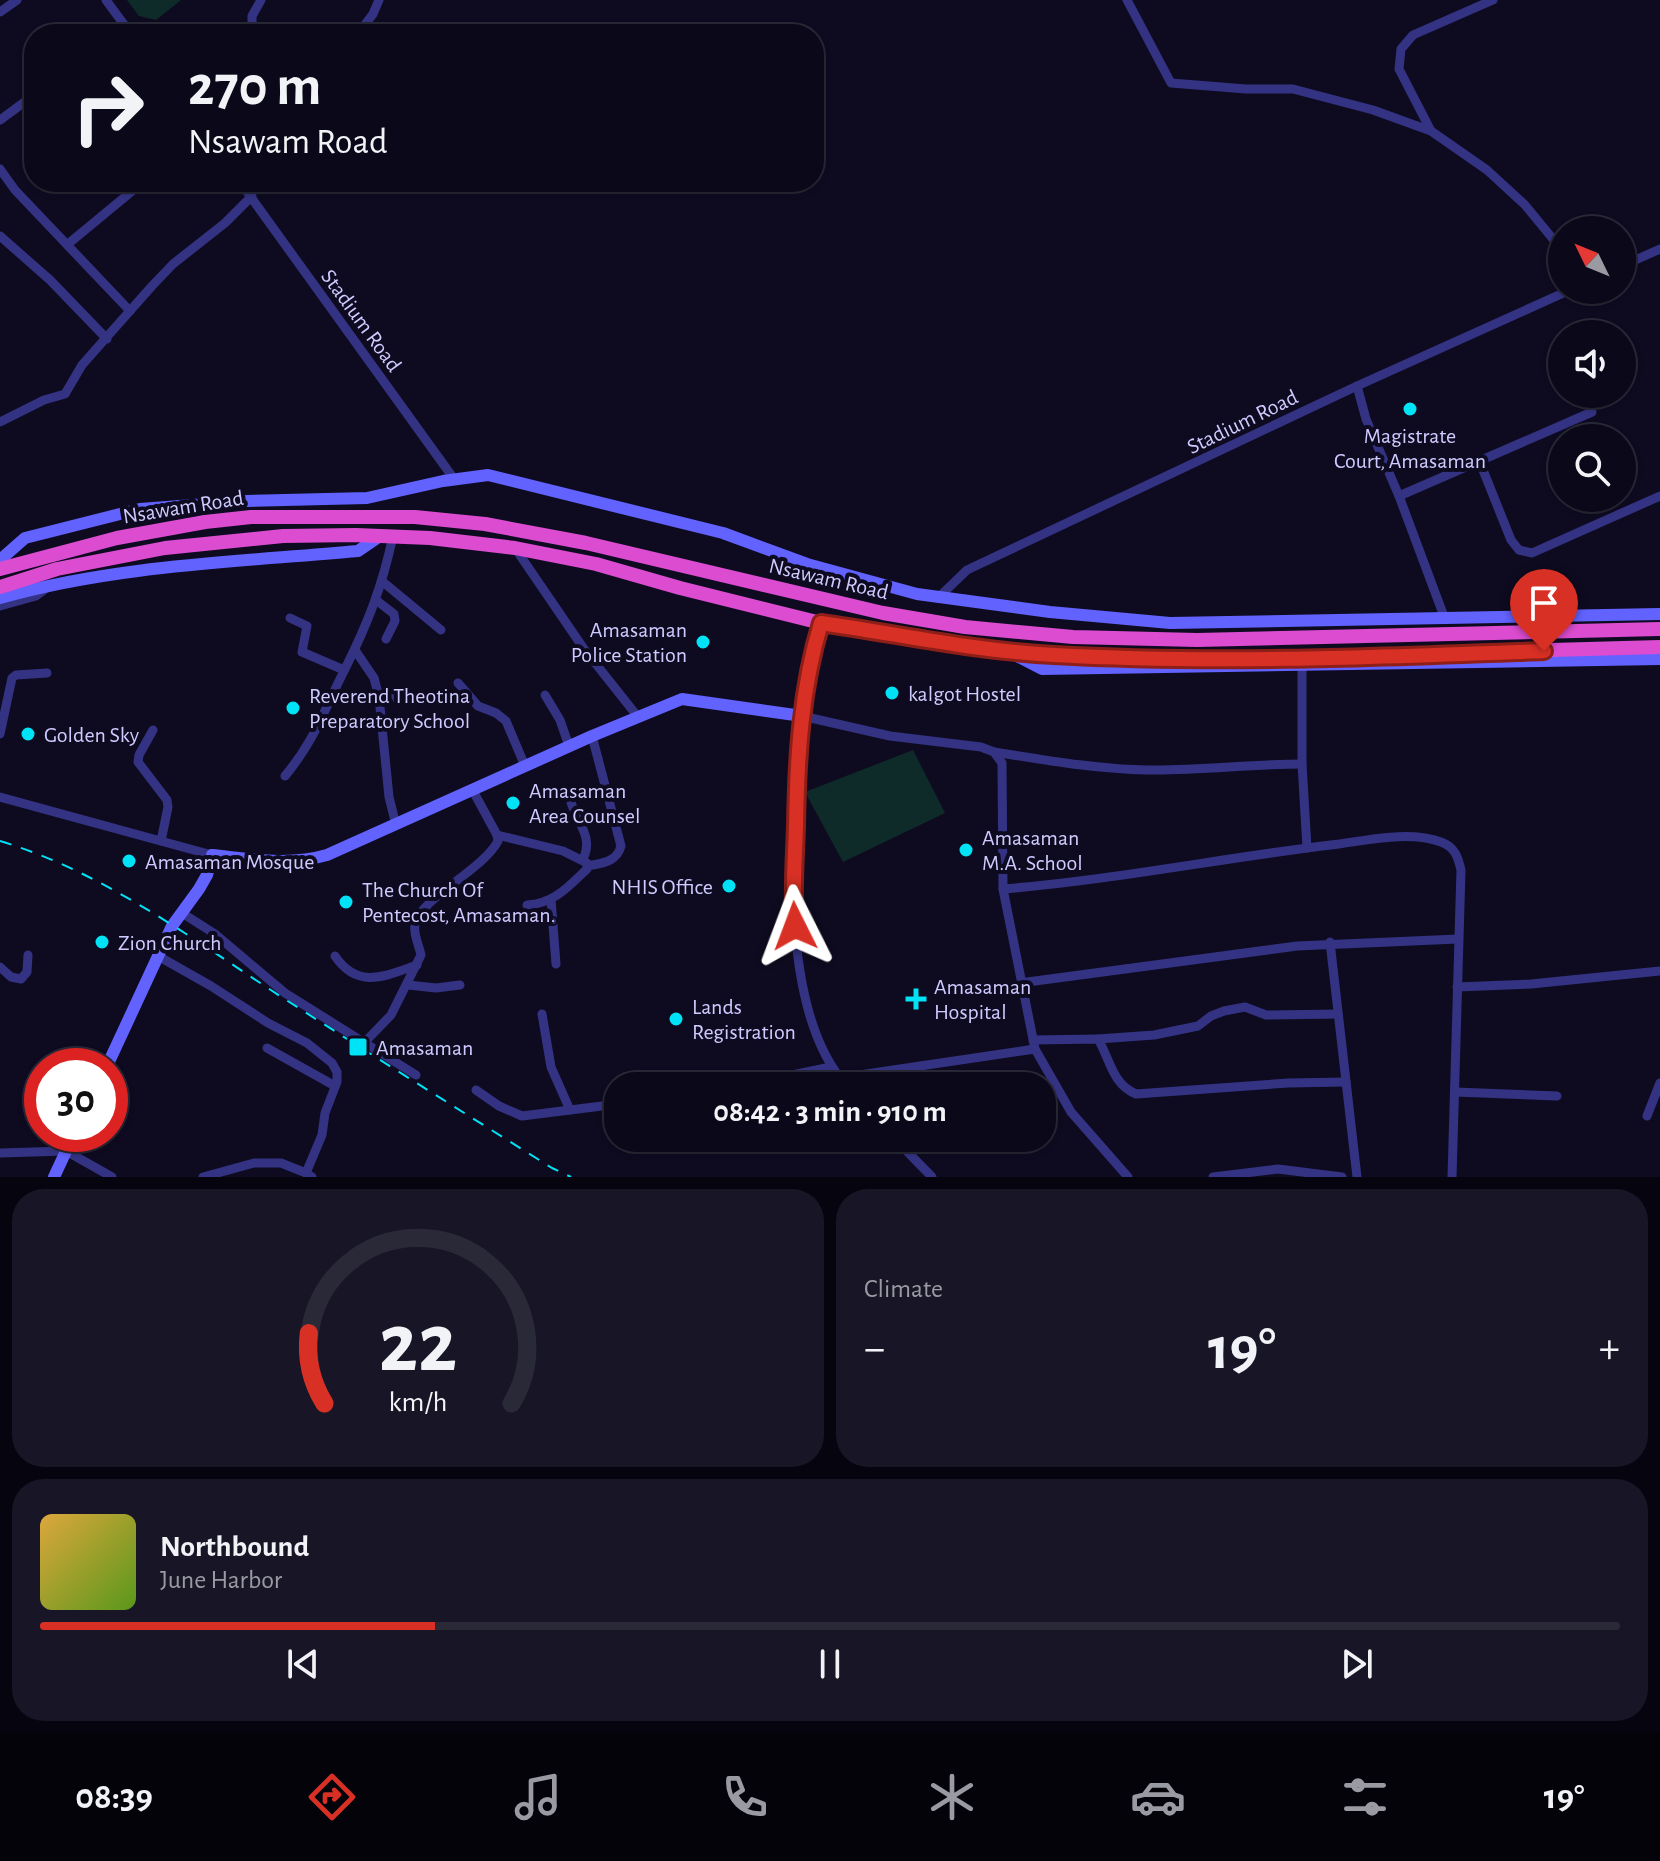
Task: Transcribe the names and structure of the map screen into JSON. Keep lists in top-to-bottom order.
{
  "streets": {
    "highway": ["Nsawam Road"],
    "street": ["Stadium Road"]
  },
  "places": {
    "other": [
      "Magistrate Court, Amasaman",
      "Amasaman Police Station",
      "kalgot Hostel",
      "Reverend Theotina Preparatory School",
      "Golden Sky",
      "Amasaman Area Counsel",
      "Amasaman M.A. School",
      "Amasaman Mosque",
      "NHIS Office",
      "The Church Of Pentecost, Amasaman.",
      "Zion Church",
      "Lands Registration"
    ],
    "health": ["Amasaman Hospital"],
    "transit": ["Amasaman"]
  },
  "north": "top left",
  "page": {
    "turn": ["270 m", "Nsawam Road"],
    "limit": "30",
    "trip": "08:42 · 3 min · 910 m",
    "tile": "Climate",
    "heat": ["−", "19°", "+"],
    "song": ["Northbound", "June Harbor"],
    "tabs": ["08:39", "19°"],
    "gauge": ["22", "km/h"]
  }
}
